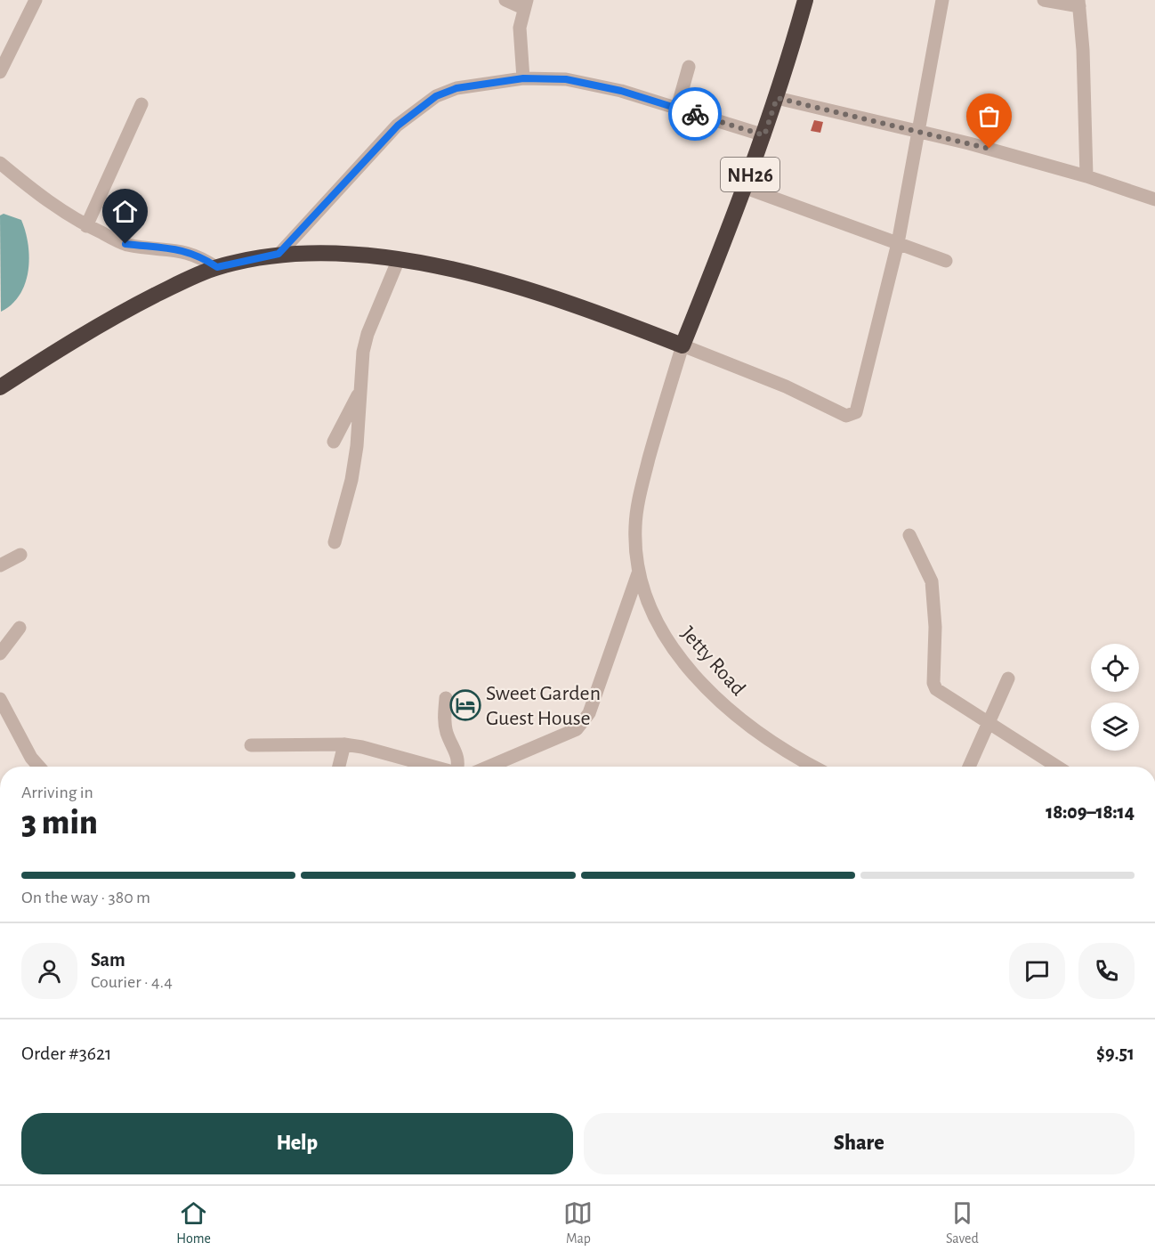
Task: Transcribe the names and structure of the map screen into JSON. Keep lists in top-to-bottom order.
{
  "streets": {
    "highway": ["NH26"],
    "street": ["Jetty Road"]
  },
  "crossings": [
    ["NH26", "Jetty Road"]
  ],
  "places": {
    "hotel": ["Sweet Garden Guest House"]
  },
  "page": {
    "heading": ["3 min", "Arriving in", "18:09–18:14"],
    "panel": [
      "Sam",
      "Courier · 4.4",
      "Order #3621",
      "$9.51"
    ],
    "bar": "On the way · 380 m",
    "buttons": ["Help", "Share"],
    "tabs": ["Home", "Map", "Saved"]
  }
}
